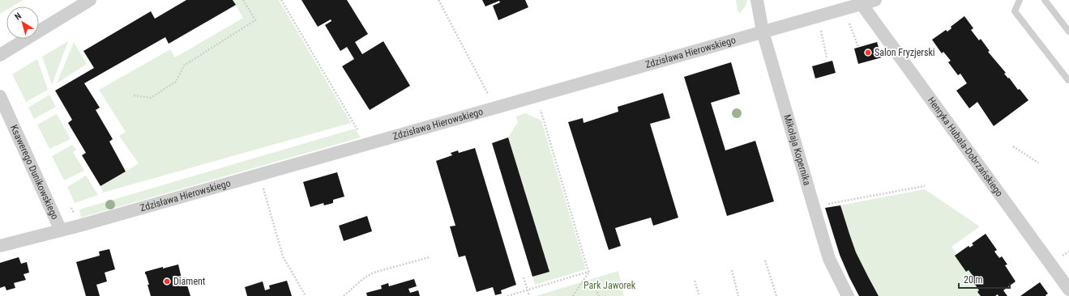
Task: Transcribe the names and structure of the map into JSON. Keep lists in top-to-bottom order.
{
  "streets": {
    "street": [
      "Zdzisława Hierowskiego",
      "Henryka Hubala-Dobrzańskiego",
      "Mikołaja Kopernika",
      "Ksawerego Dunikowskiego"
    ]
  },
  "crossings": [
    ["Zdzisława Hierowskiego", "Henryka Hubala-Dobrzańskiego"],
    ["Zdzisława Hierowskiego", "Mikołaja Kopernika"],
    ["Zdzisława Hierowskiego", "Ksawerego Dunikowskiego"]
  ],
  "parks": ["Park Jaworek"],
  "places": ["Salon Fryzjerski", "Diament"],
  "scale_bar": "20 m",
  "north": "top left"
}
